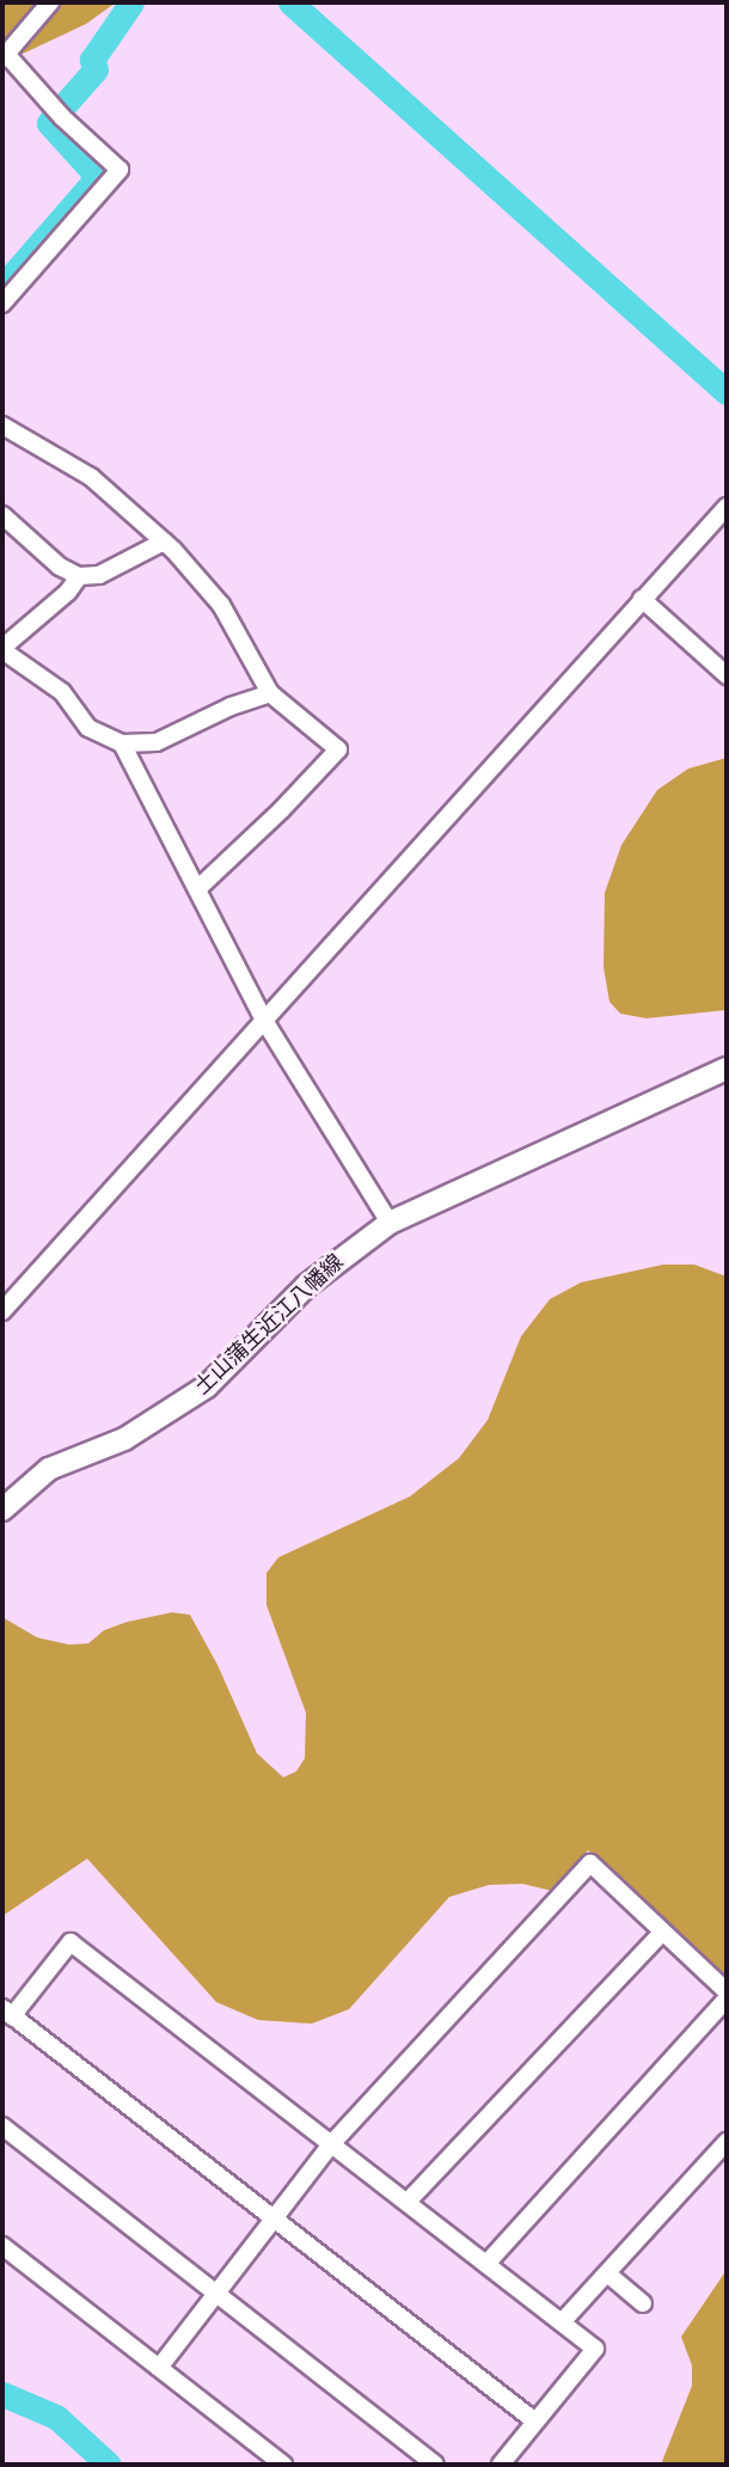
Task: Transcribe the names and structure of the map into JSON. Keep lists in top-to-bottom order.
{
  "streets": {
    "main road": ["土山蒲生近江八幡線"]
  }
}
